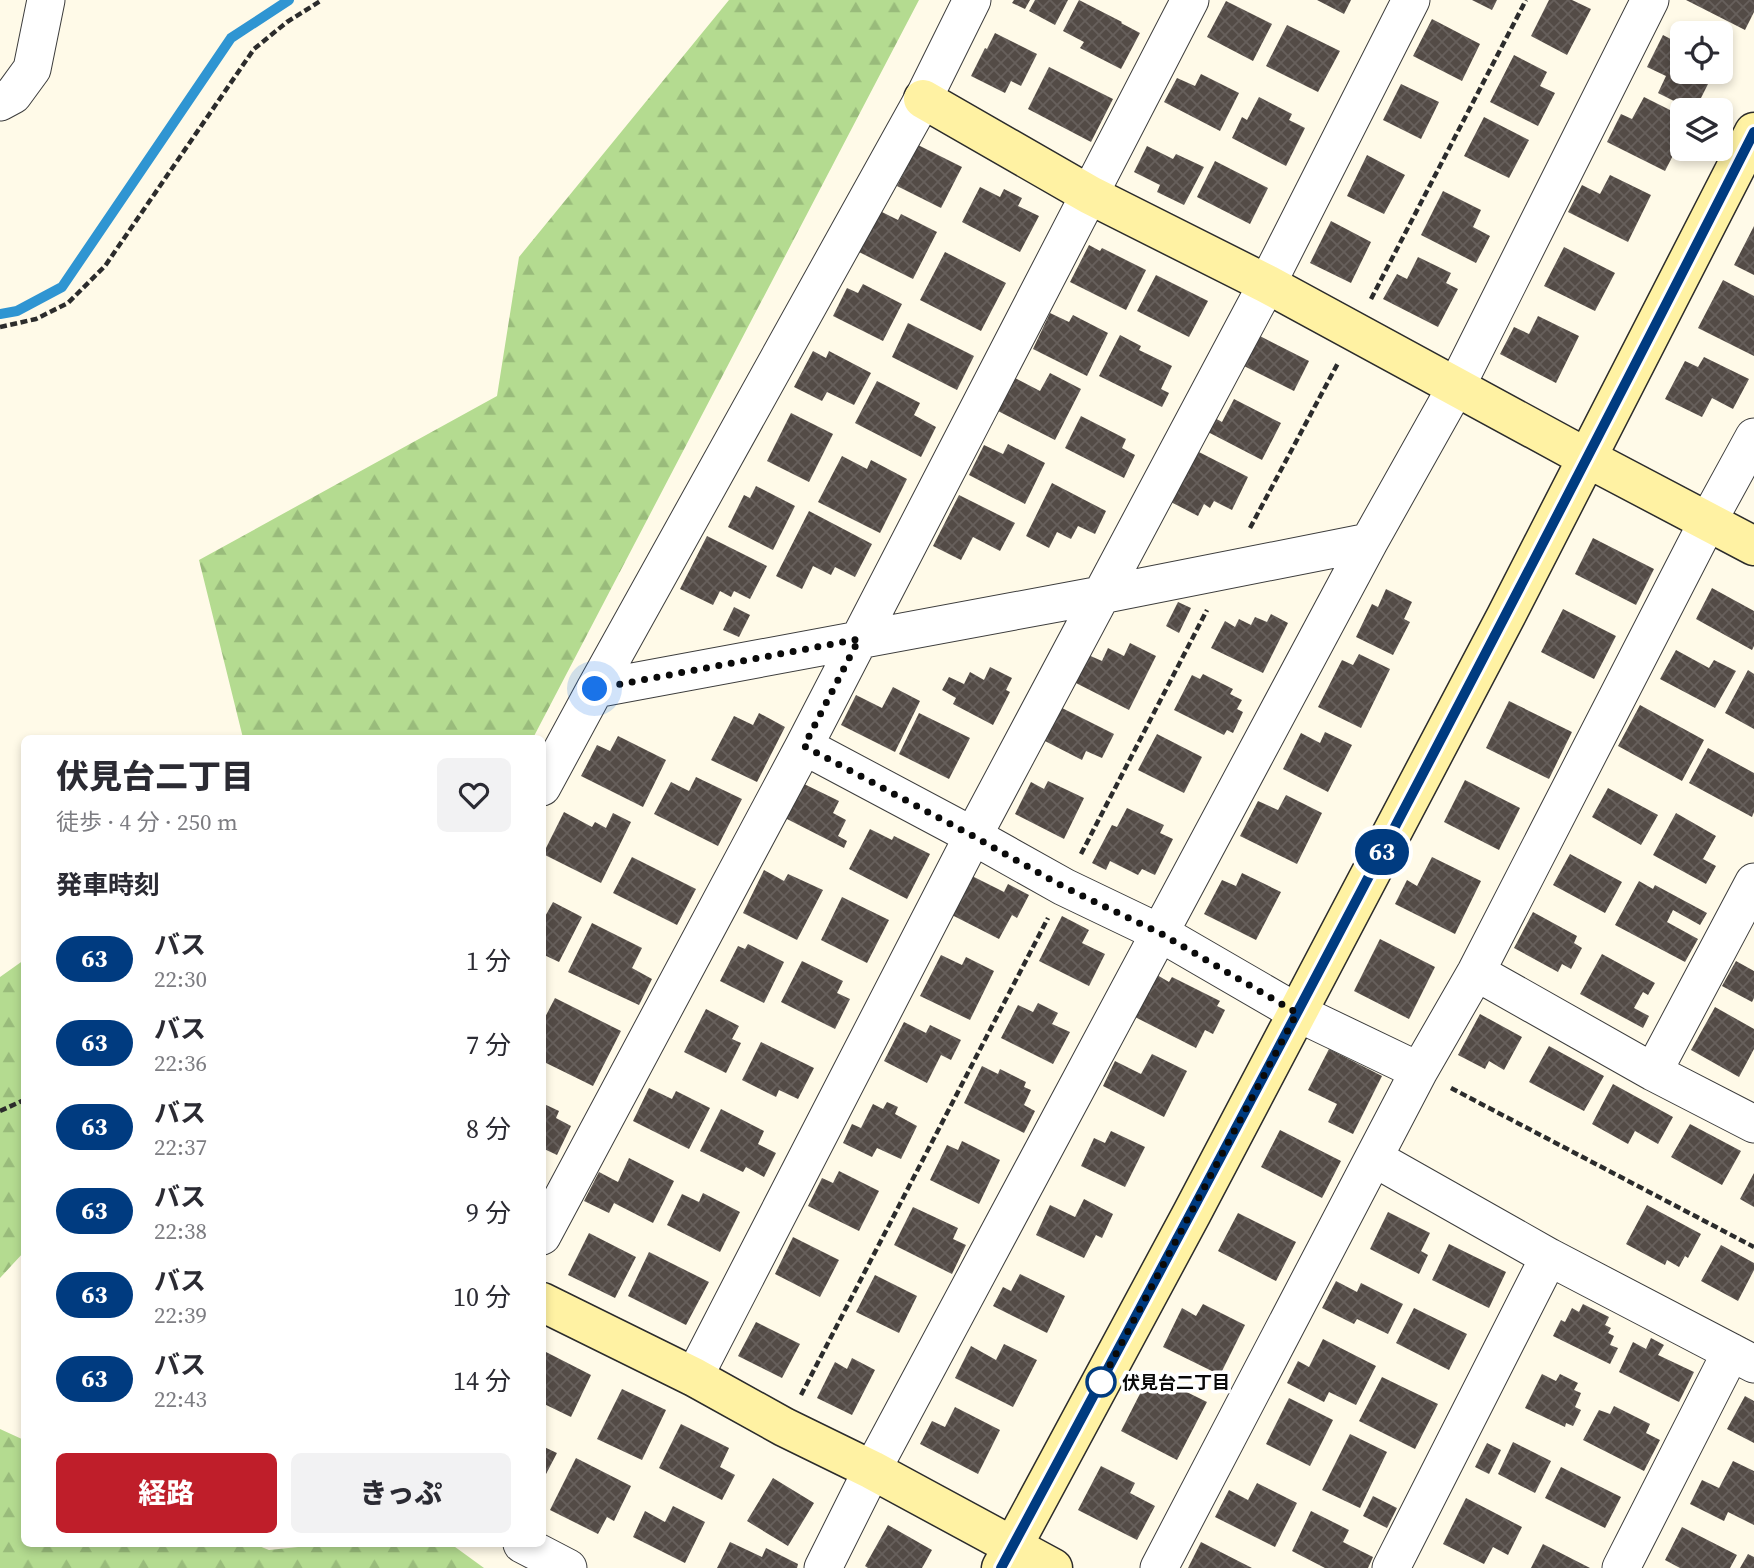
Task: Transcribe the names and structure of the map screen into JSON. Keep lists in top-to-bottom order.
{
  "places": ["伏見台二丁目"],
  "lines": ["bus line 63"],
  "page": {
    "on_map": "63",
    "heading": [
      ["伏見台二丁目", "徒歩 · 4 分 · 250 m"],
      "発車時刻"
    ],
    "list": [
      {
        "mark": "63",
        "name": "バス",
        "note": "22:30",
        "value": "1 分"
      },
      {
        "mark": "63",
        "name": "バス",
        "note": "22:36",
        "value": "7 分"
      },
      {
        "mark": "63",
        "name": "バス",
        "note": "22:37",
        "value": "8 分"
      },
      {
        "mark": "63",
        "name": "バス",
        "note": "22:38",
        "value": "9 分"
      },
      {
        "mark": "63",
        "name": "バス",
        "note": "22:39",
        "value": "10 分"
      },
      {
        "mark": "63",
        "name": "バス",
        "note": "22:43",
        "value": "14 分"
      }
    ],
    "buttons": ["経路", "きっぷ"]
  }
}
